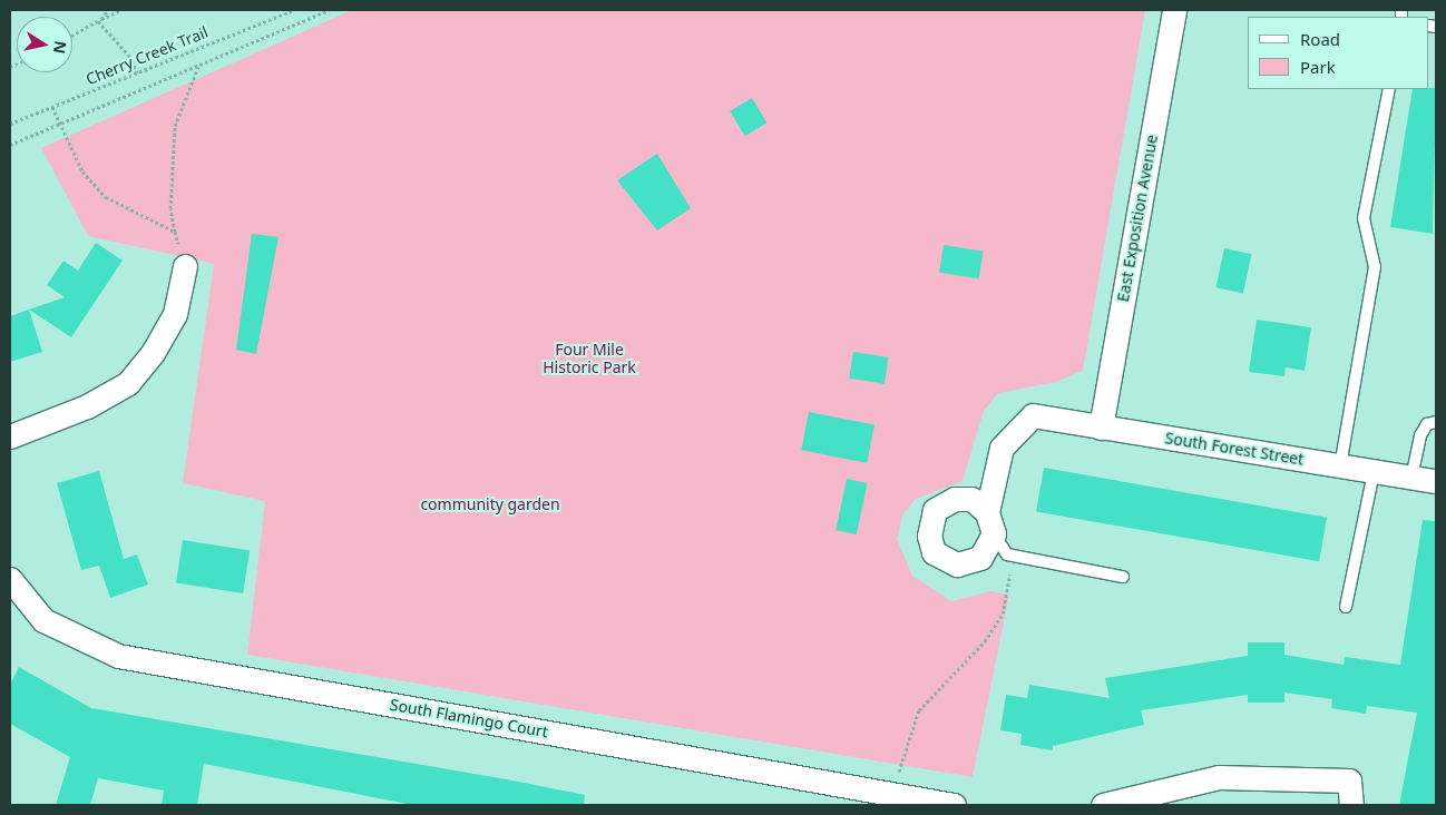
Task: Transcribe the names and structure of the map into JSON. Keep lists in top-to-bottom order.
{
  "streets": {
    "street": ["East Exposition Avenue", "South Forest Street", "South Flamingo Court"],
    "path": ["Cherry Creek Trail"]
  },
  "crossings": [
    ["East Exposition Avenue", "South Forest Street"]
  ],
  "parks": ["Four Mile Historic Park", "community garden"],
  "legend": ["Road", "Park"],
  "north": "right"
}
